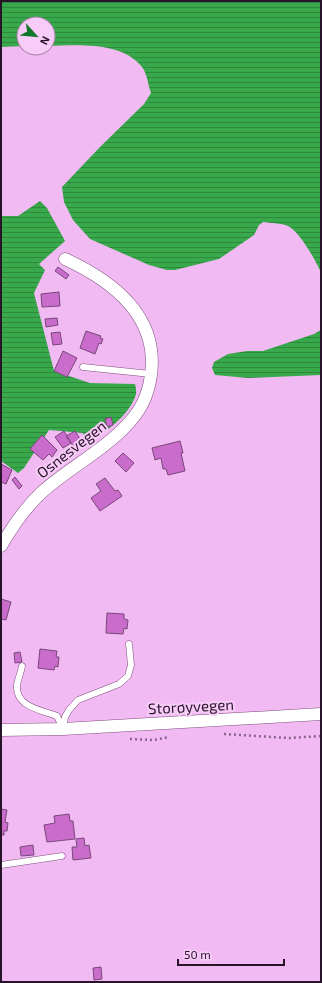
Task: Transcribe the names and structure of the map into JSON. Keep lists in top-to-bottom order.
{
  "streets": {
    "street": ["Osnesvegen", "Storøyvegen"]
  },
  "scale_bar": "50 m",
  "north": "bottom right"
}
